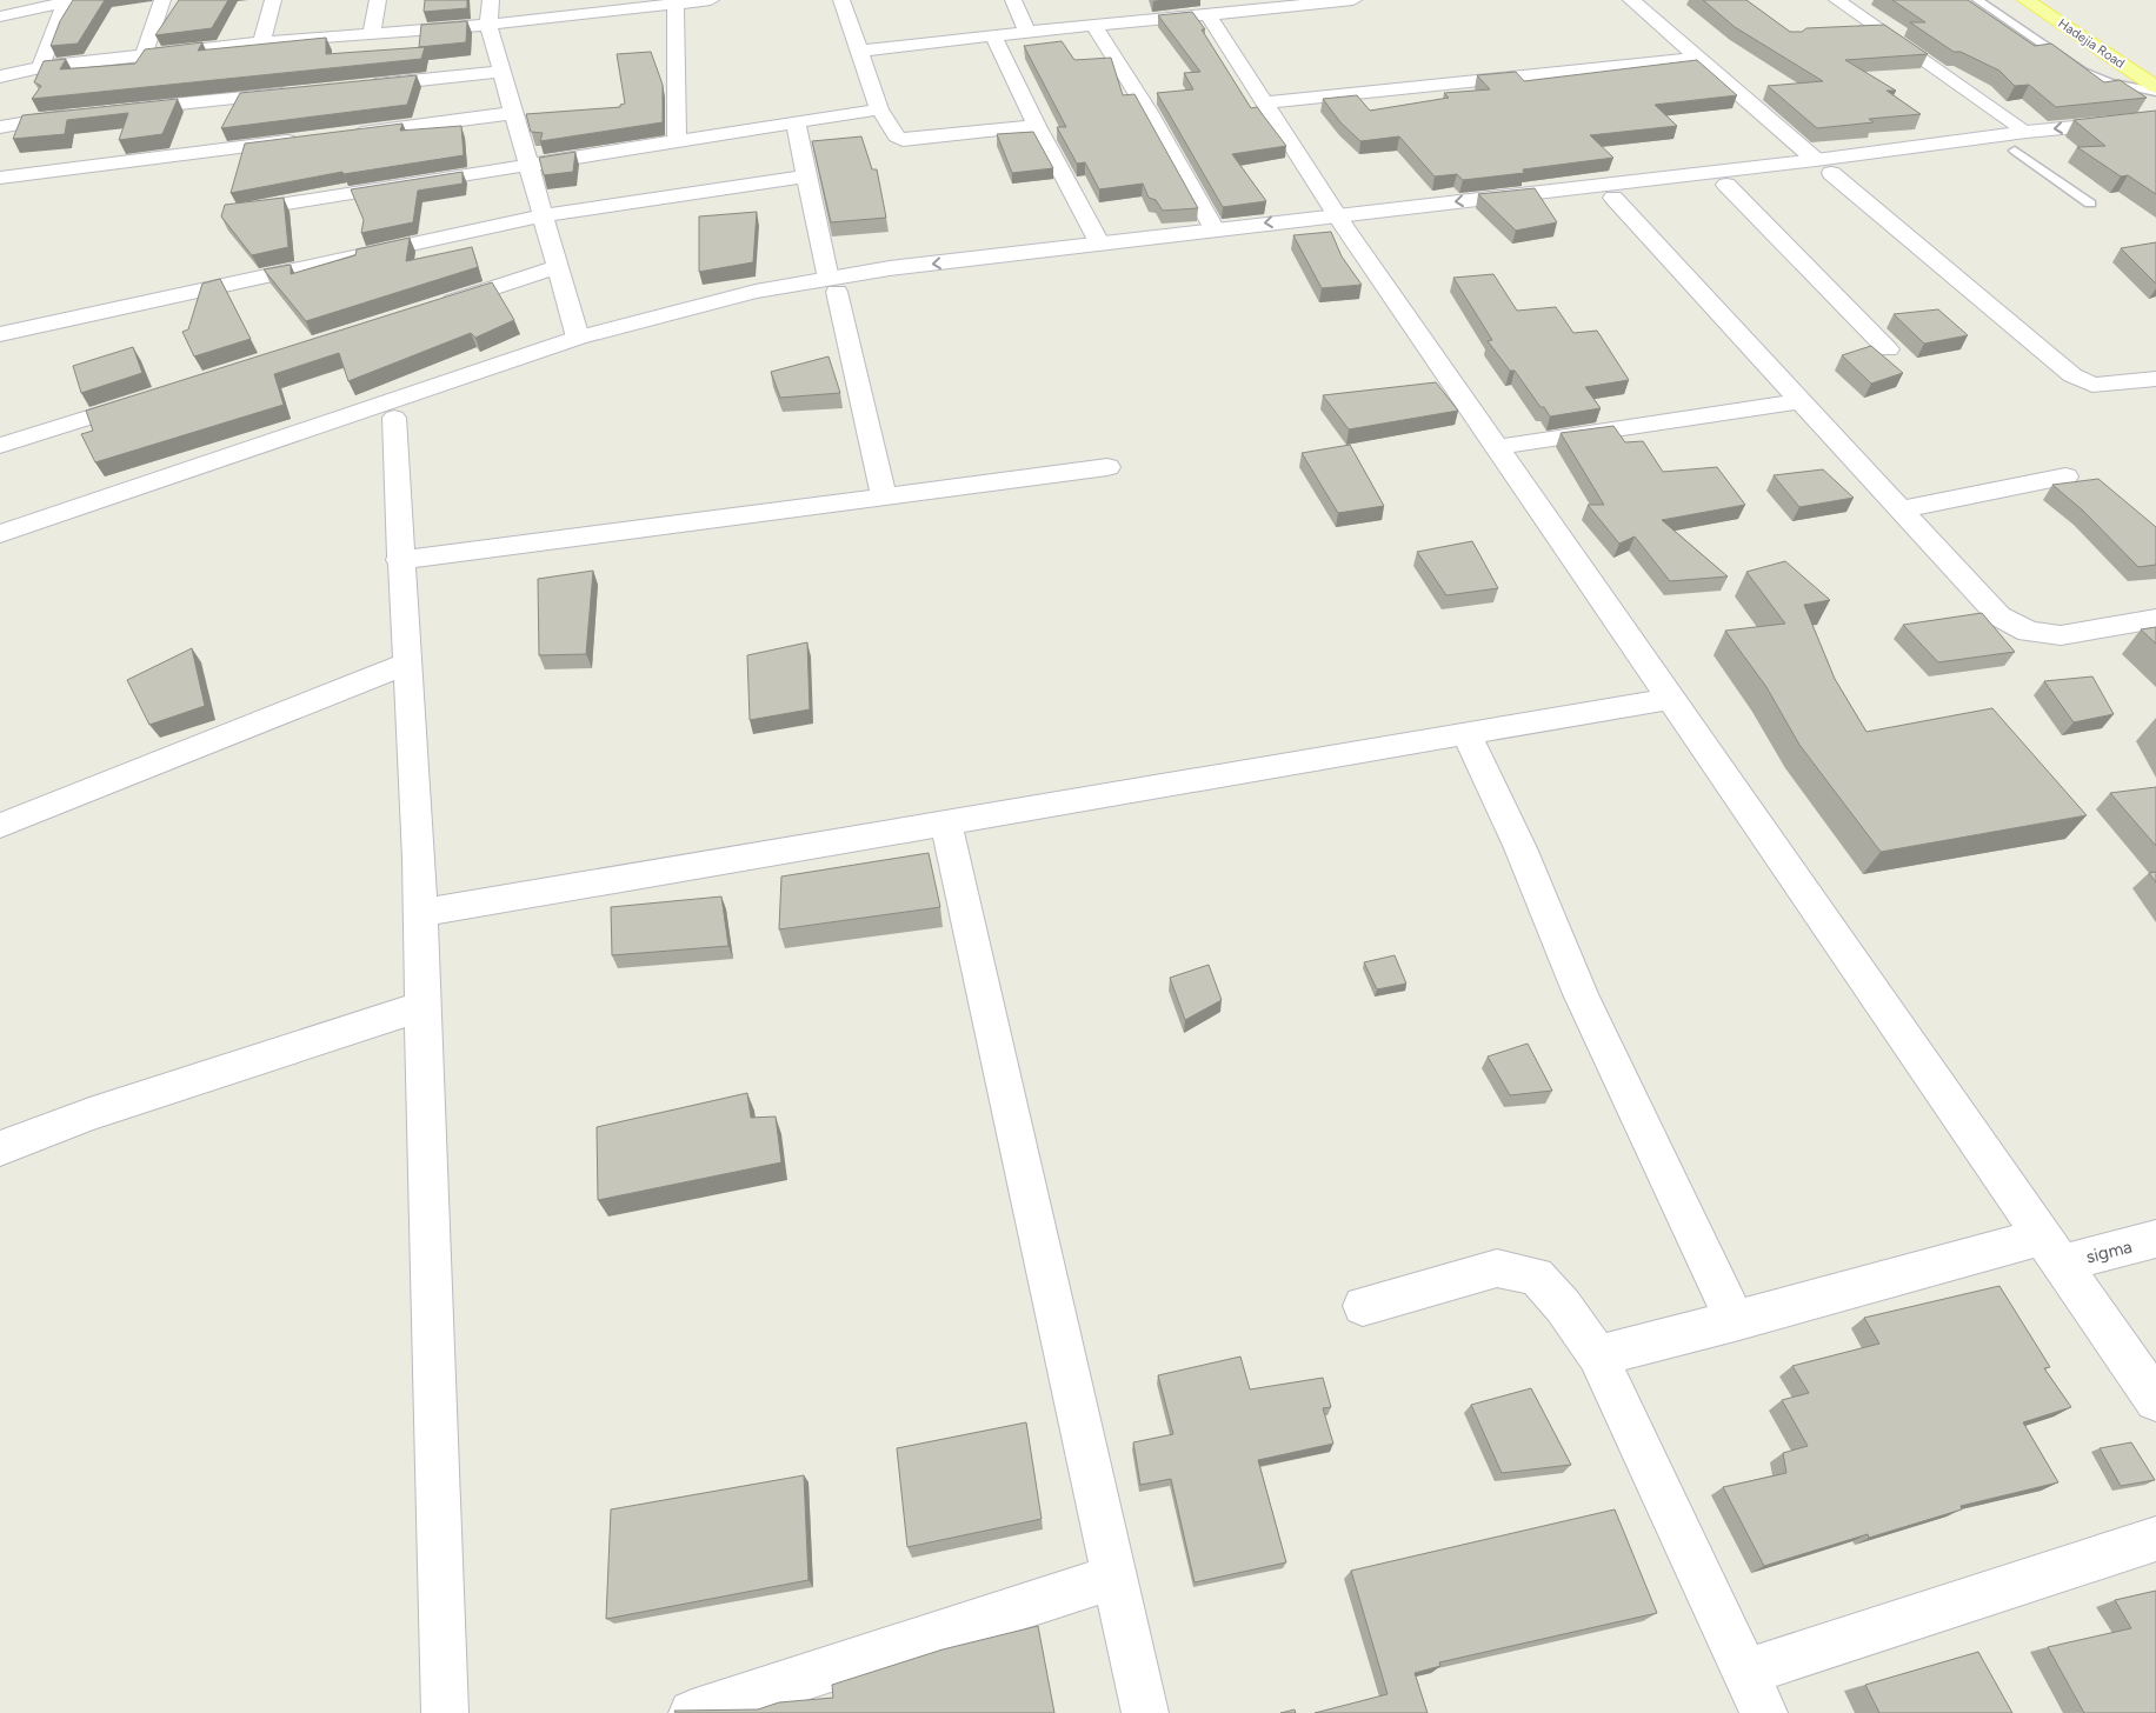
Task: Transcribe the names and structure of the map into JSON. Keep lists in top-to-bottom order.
{
  "streets": {
    "main road": ["Hadejia Road"],
    "street": ["sigma"]
  }
}
